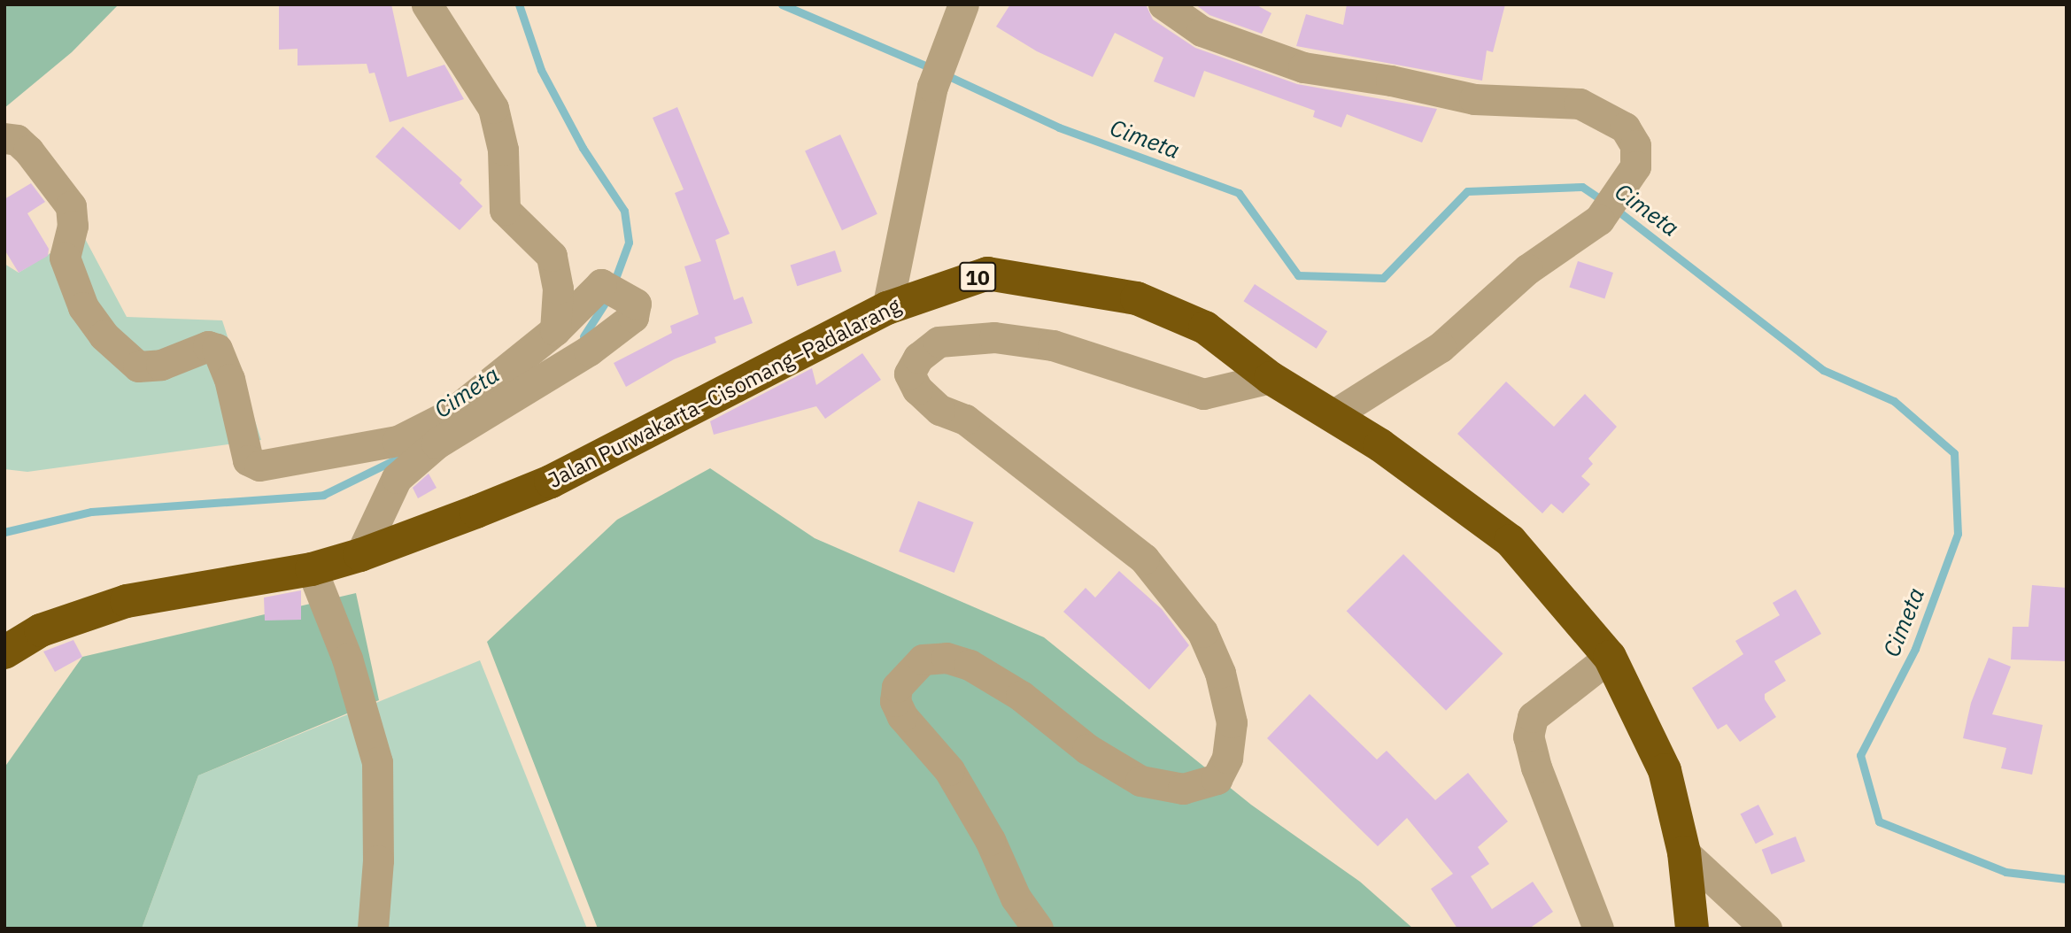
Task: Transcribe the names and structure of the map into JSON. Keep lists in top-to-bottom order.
{
  "streets": {
    "highway": ["10", "Jalan Purwakarta–Cisomang–Padalarang"]
  },
  "water": ["Cimeta"]
}
